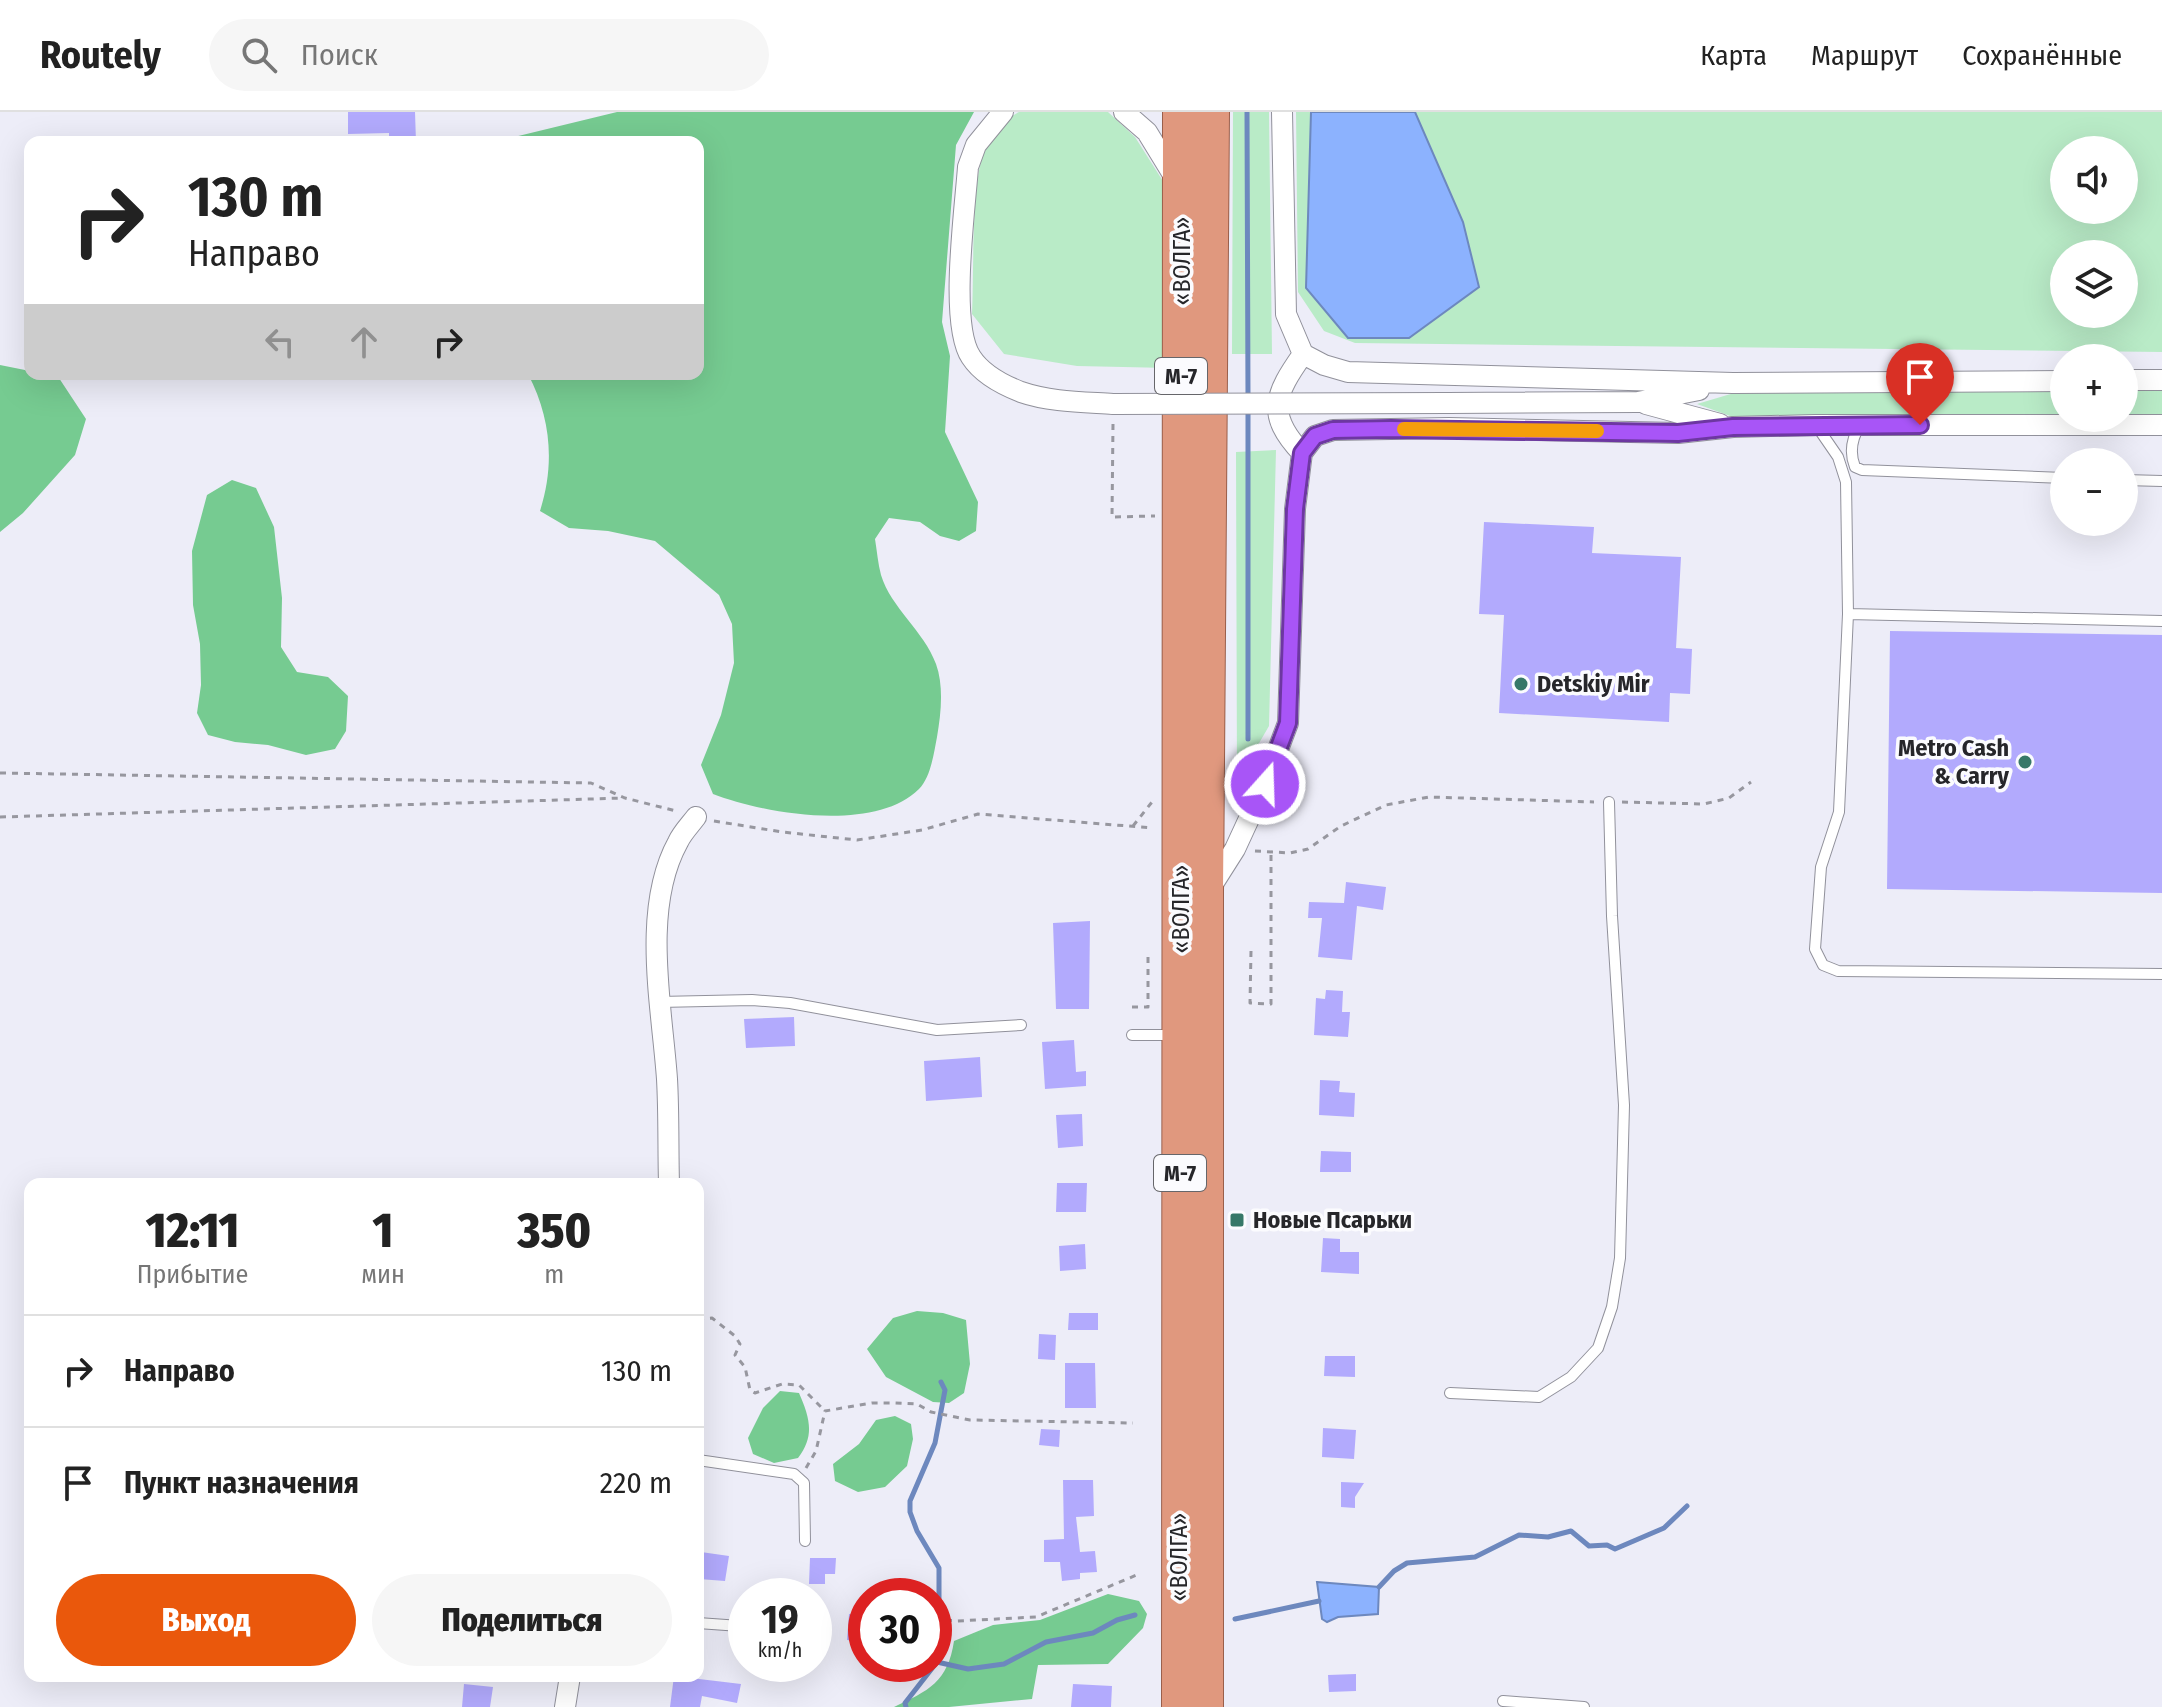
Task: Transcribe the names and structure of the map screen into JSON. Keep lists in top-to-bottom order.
{
  "streets": {
    "highway": ["«ВОЛГА»", "М-7"]
  },
  "places": {
    "other": ["Detskiy Mir", "Metro Cash & Carry"],
    "transit": ["Новые Псарьки"]
  },
  "page": {
    "header": "Routely",
    "search": "Поиск",
    "nav": ["Карта", "Маршрут", "Сохранённые"],
    "map_buttons": ["+", "−"],
    "turn": ["130 m", "Направо"],
    "eta": [
      "12:11",
      "Прибытие",
      "1",
      "мин",
      "350",
      "m"
    ],
    "list": [
      {
        "name": "Направо",
        "value": "130 m"
      },
      {
        "name": "Пункт назначения",
        "value": "220 m"
      }
    ],
    "buttons": ["Выход", "Поделиться"],
    "speed": "19 km/h",
    "limit": "30"
  }
}
